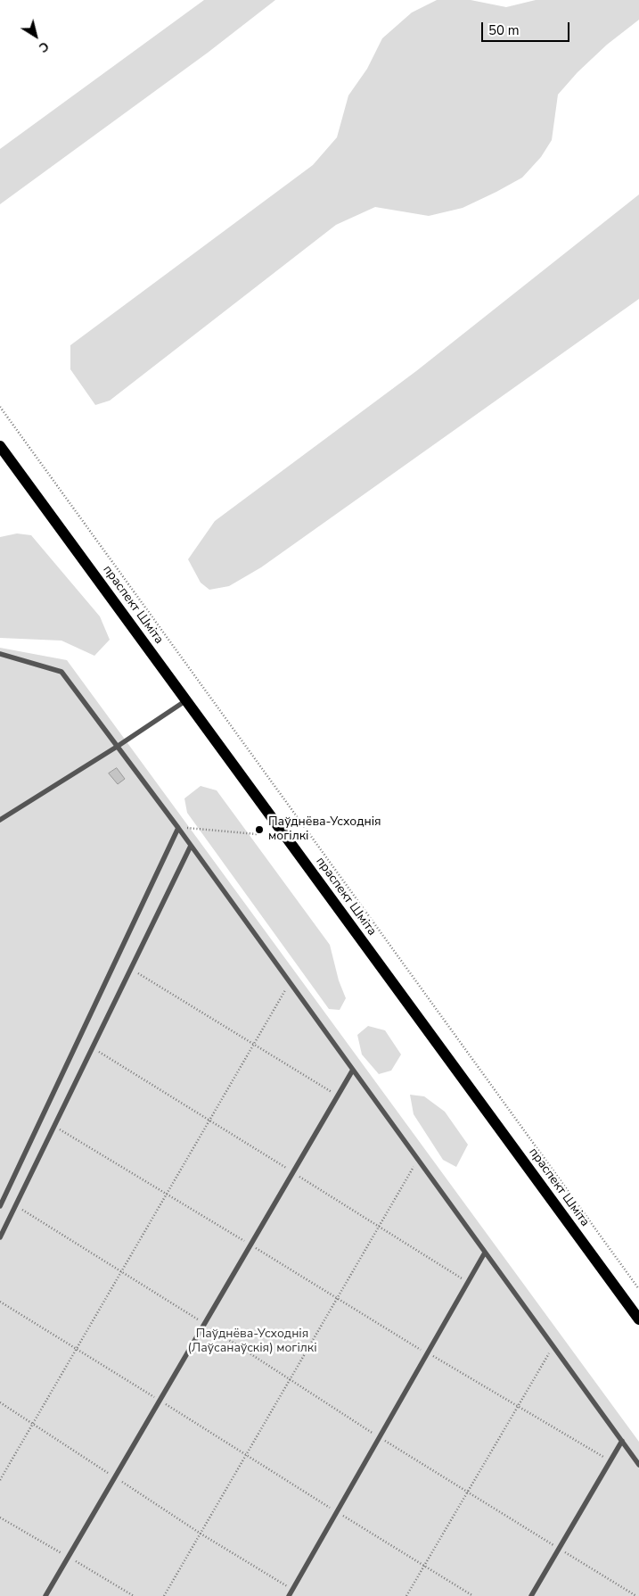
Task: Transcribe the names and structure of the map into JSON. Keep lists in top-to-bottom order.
{
  "streets": {
    "main road": ["праспект Шміта"]
  },
  "parks": ["Паўднёва-Усходнія (Лаўсанаўскія) могілкі"],
  "places": ["Паўднёва-Усходнія могілкі"],
  "scale_bar": "50 m",
  "north": "bottom right"
}
